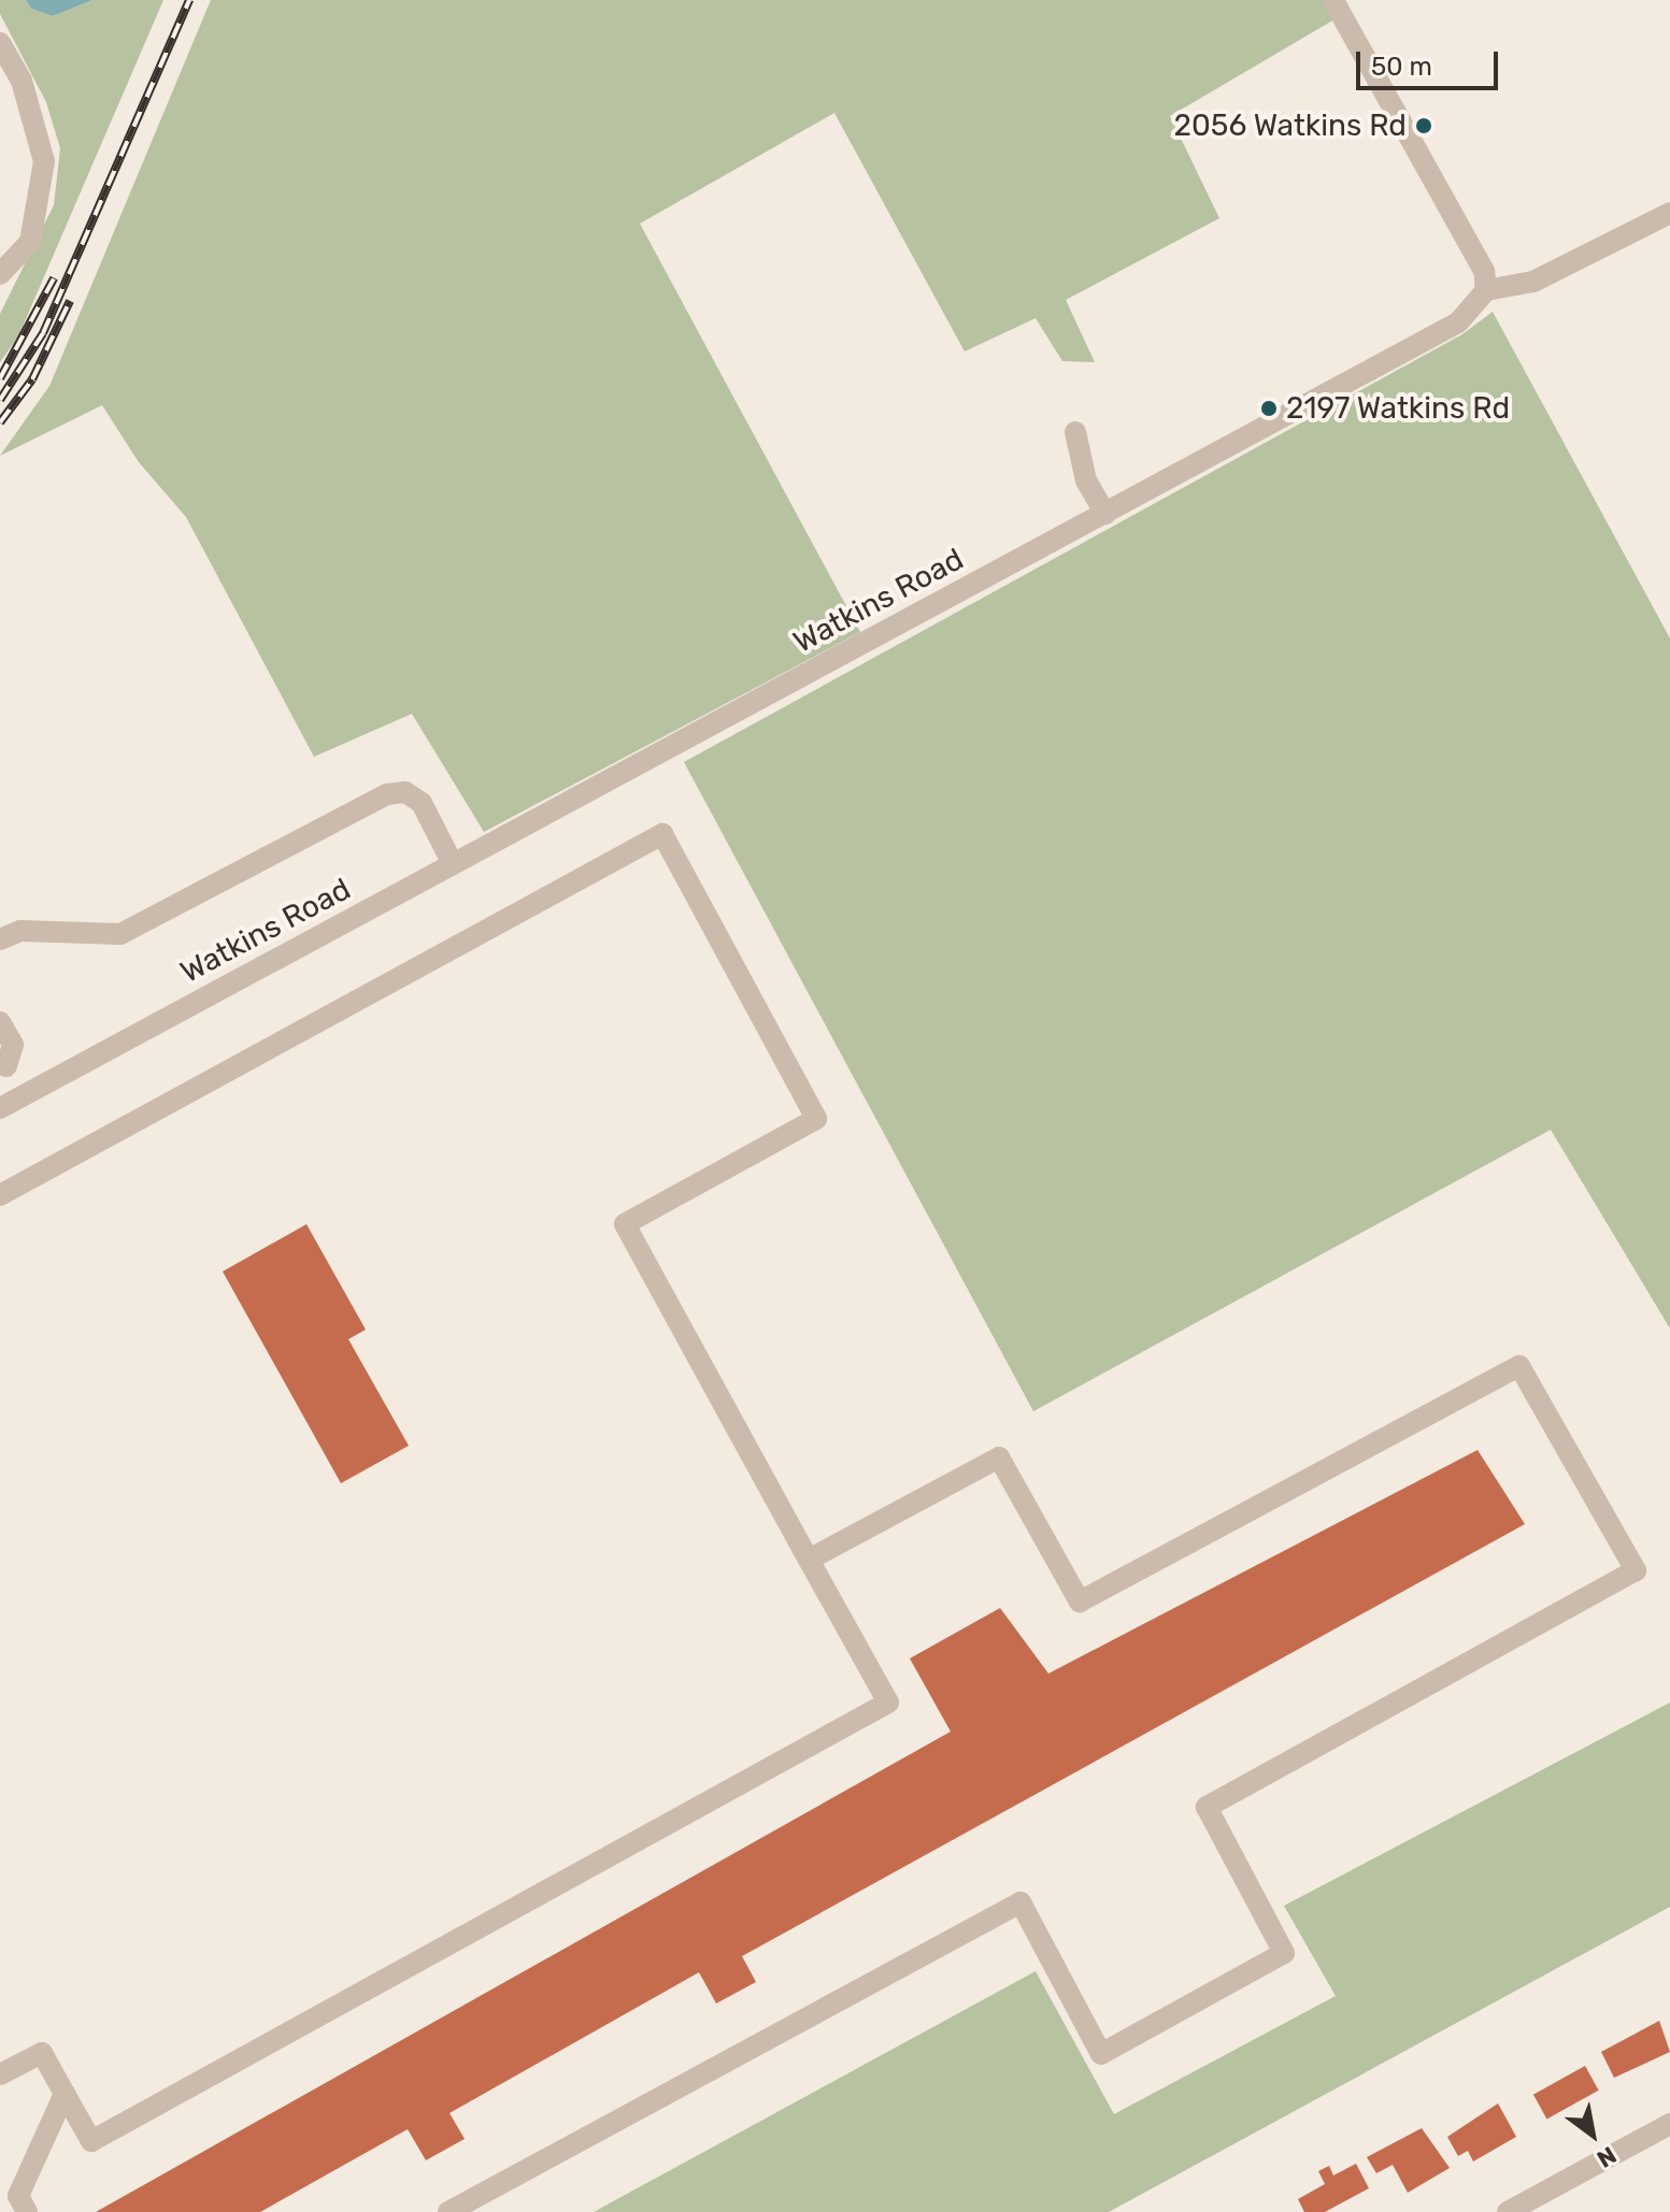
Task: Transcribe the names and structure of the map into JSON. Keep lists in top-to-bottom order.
{
  "streets": {
    "street": ["Watkins Road"]
  },
  "places": ["2056 Watkins Rd", "2197 Watkins Rd"],
  "scale_bar": "50 m",
  "north": "bottom right"
}
